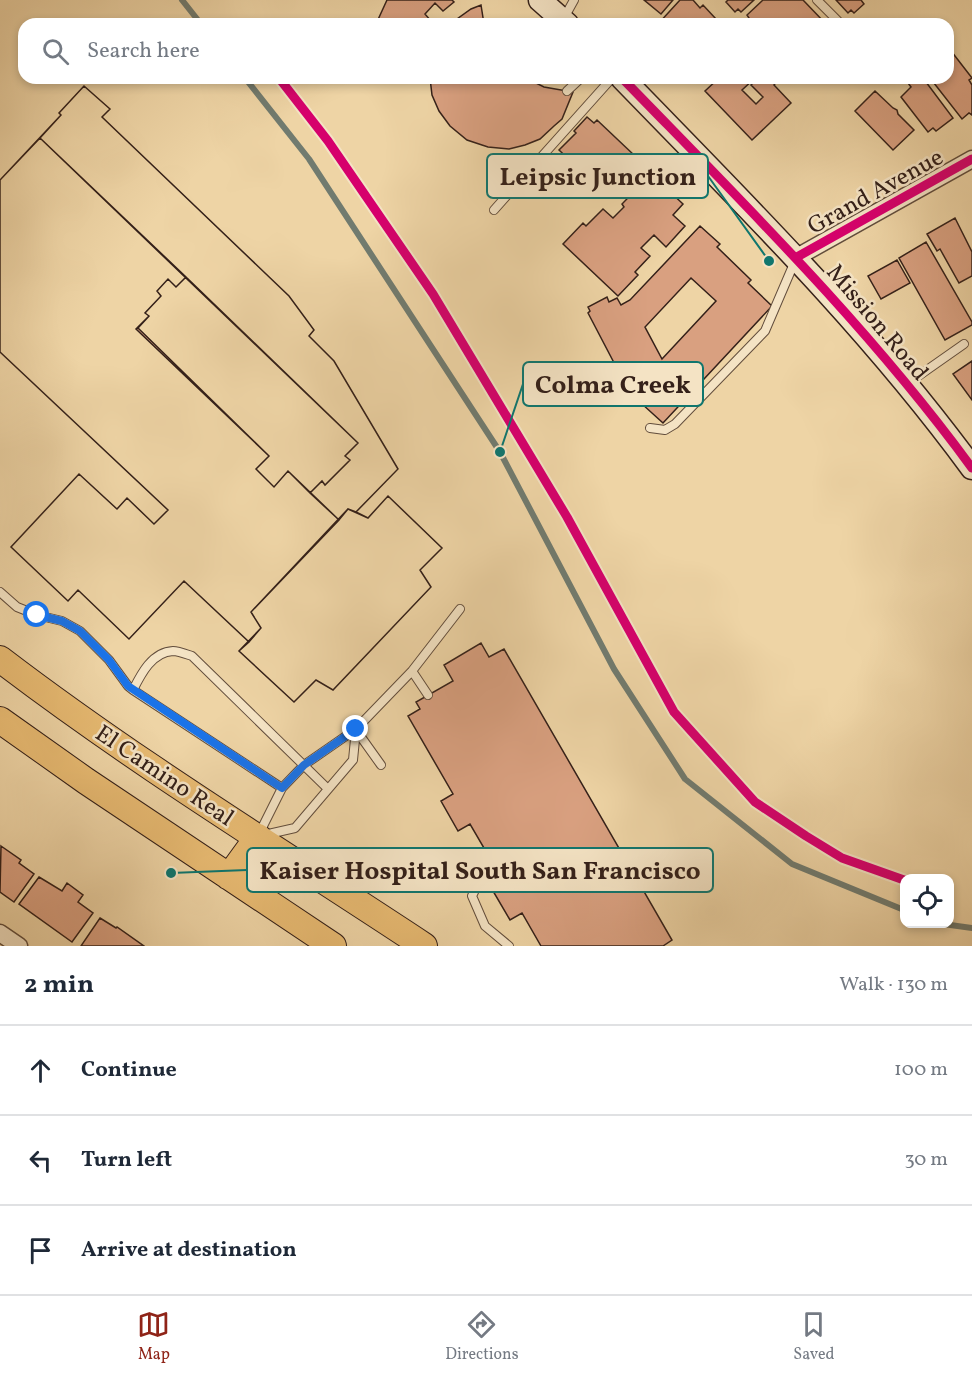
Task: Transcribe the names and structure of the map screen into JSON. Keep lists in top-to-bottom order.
{
  "streets": {
    "main road": ["El Camino Real"],
    "street": ["Grand Avenue", "Mission Road"]
  },
  "crossings": [
    ["Grand Avenue", "Mission Road"]
  ],
  "places": ["Leipsic Junction", "Colma Creek", "Kaiser Hospital South San Francisco"],
  "page": {
    "search": "Search here",
    "heading": ["2 min", "Walk · 130 m"],
    "list": [
      ["Continue", "100 m"],
      ["Turn left", "30 m"],
      "Arrive at destination"
    ],
    "nav": ["Map", "Directions", "Saved"]
  }
}
